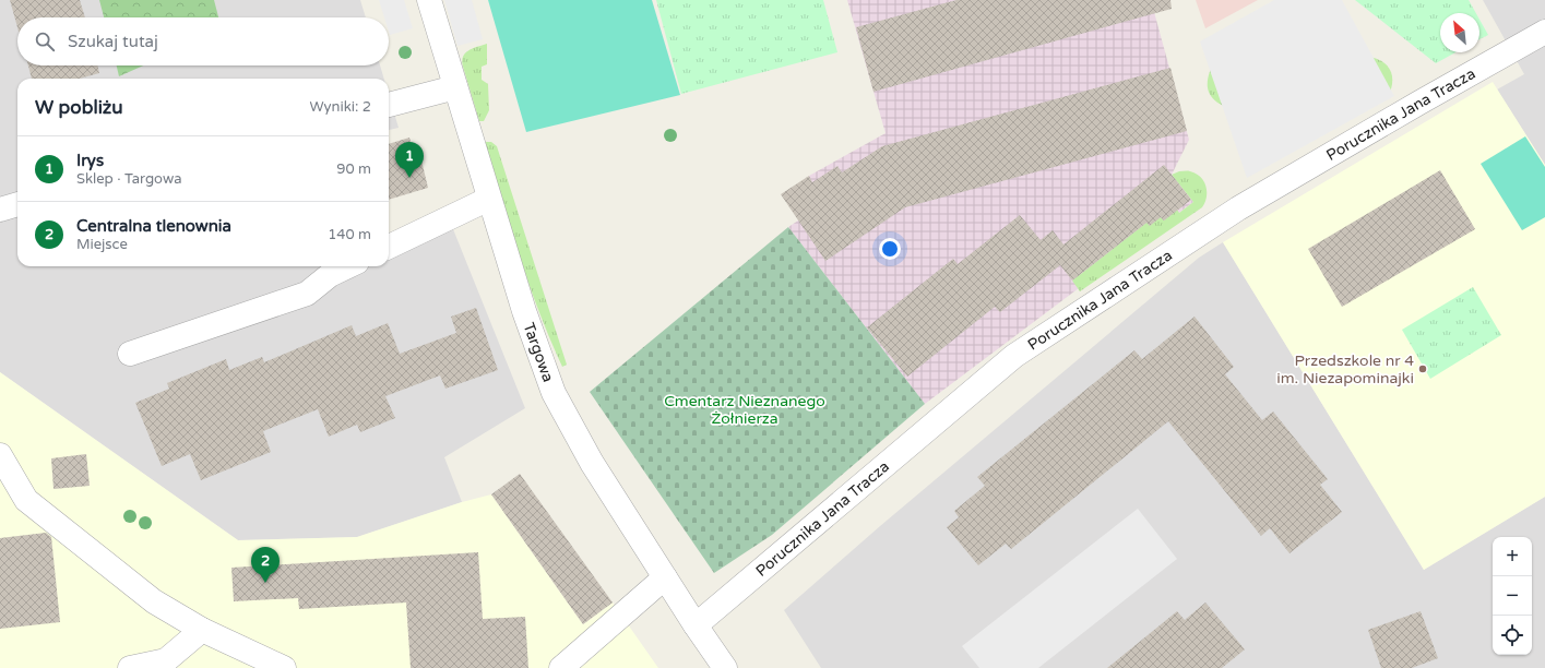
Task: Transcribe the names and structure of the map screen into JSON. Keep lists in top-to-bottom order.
{
  "streets": {
    "street": ["Porucznika Jana Tracza", "Targowa"]
  },
  "crossings": [
    ["Porucznika Jana Tracza", "Targowa"]
  ],
  "parks": ["Cmentarz Nieznanego Żołnierza"],
  "places": ["Przedszkole nr 4 im. Niezapominajki"],
  "north": "top left",
  "page": {
    "search": "Szukaj tutaj",
    "heading": ["W pobliżu", "Wyniki: 2"],
    "list": [
      {
        "mark": "1",
        "name": "Irys",
        "note": "Sklep · Targowa",
        "value": "90 m"
      },
      {
        "mark": "2",
        "name": "Centralna tlenownia",
        "note": "Miejsce",
        "value": "140 m"
      }
    ],
    "pins": ["1", "2"],
    "map_buttons": ["+", "−"]
  }
}
